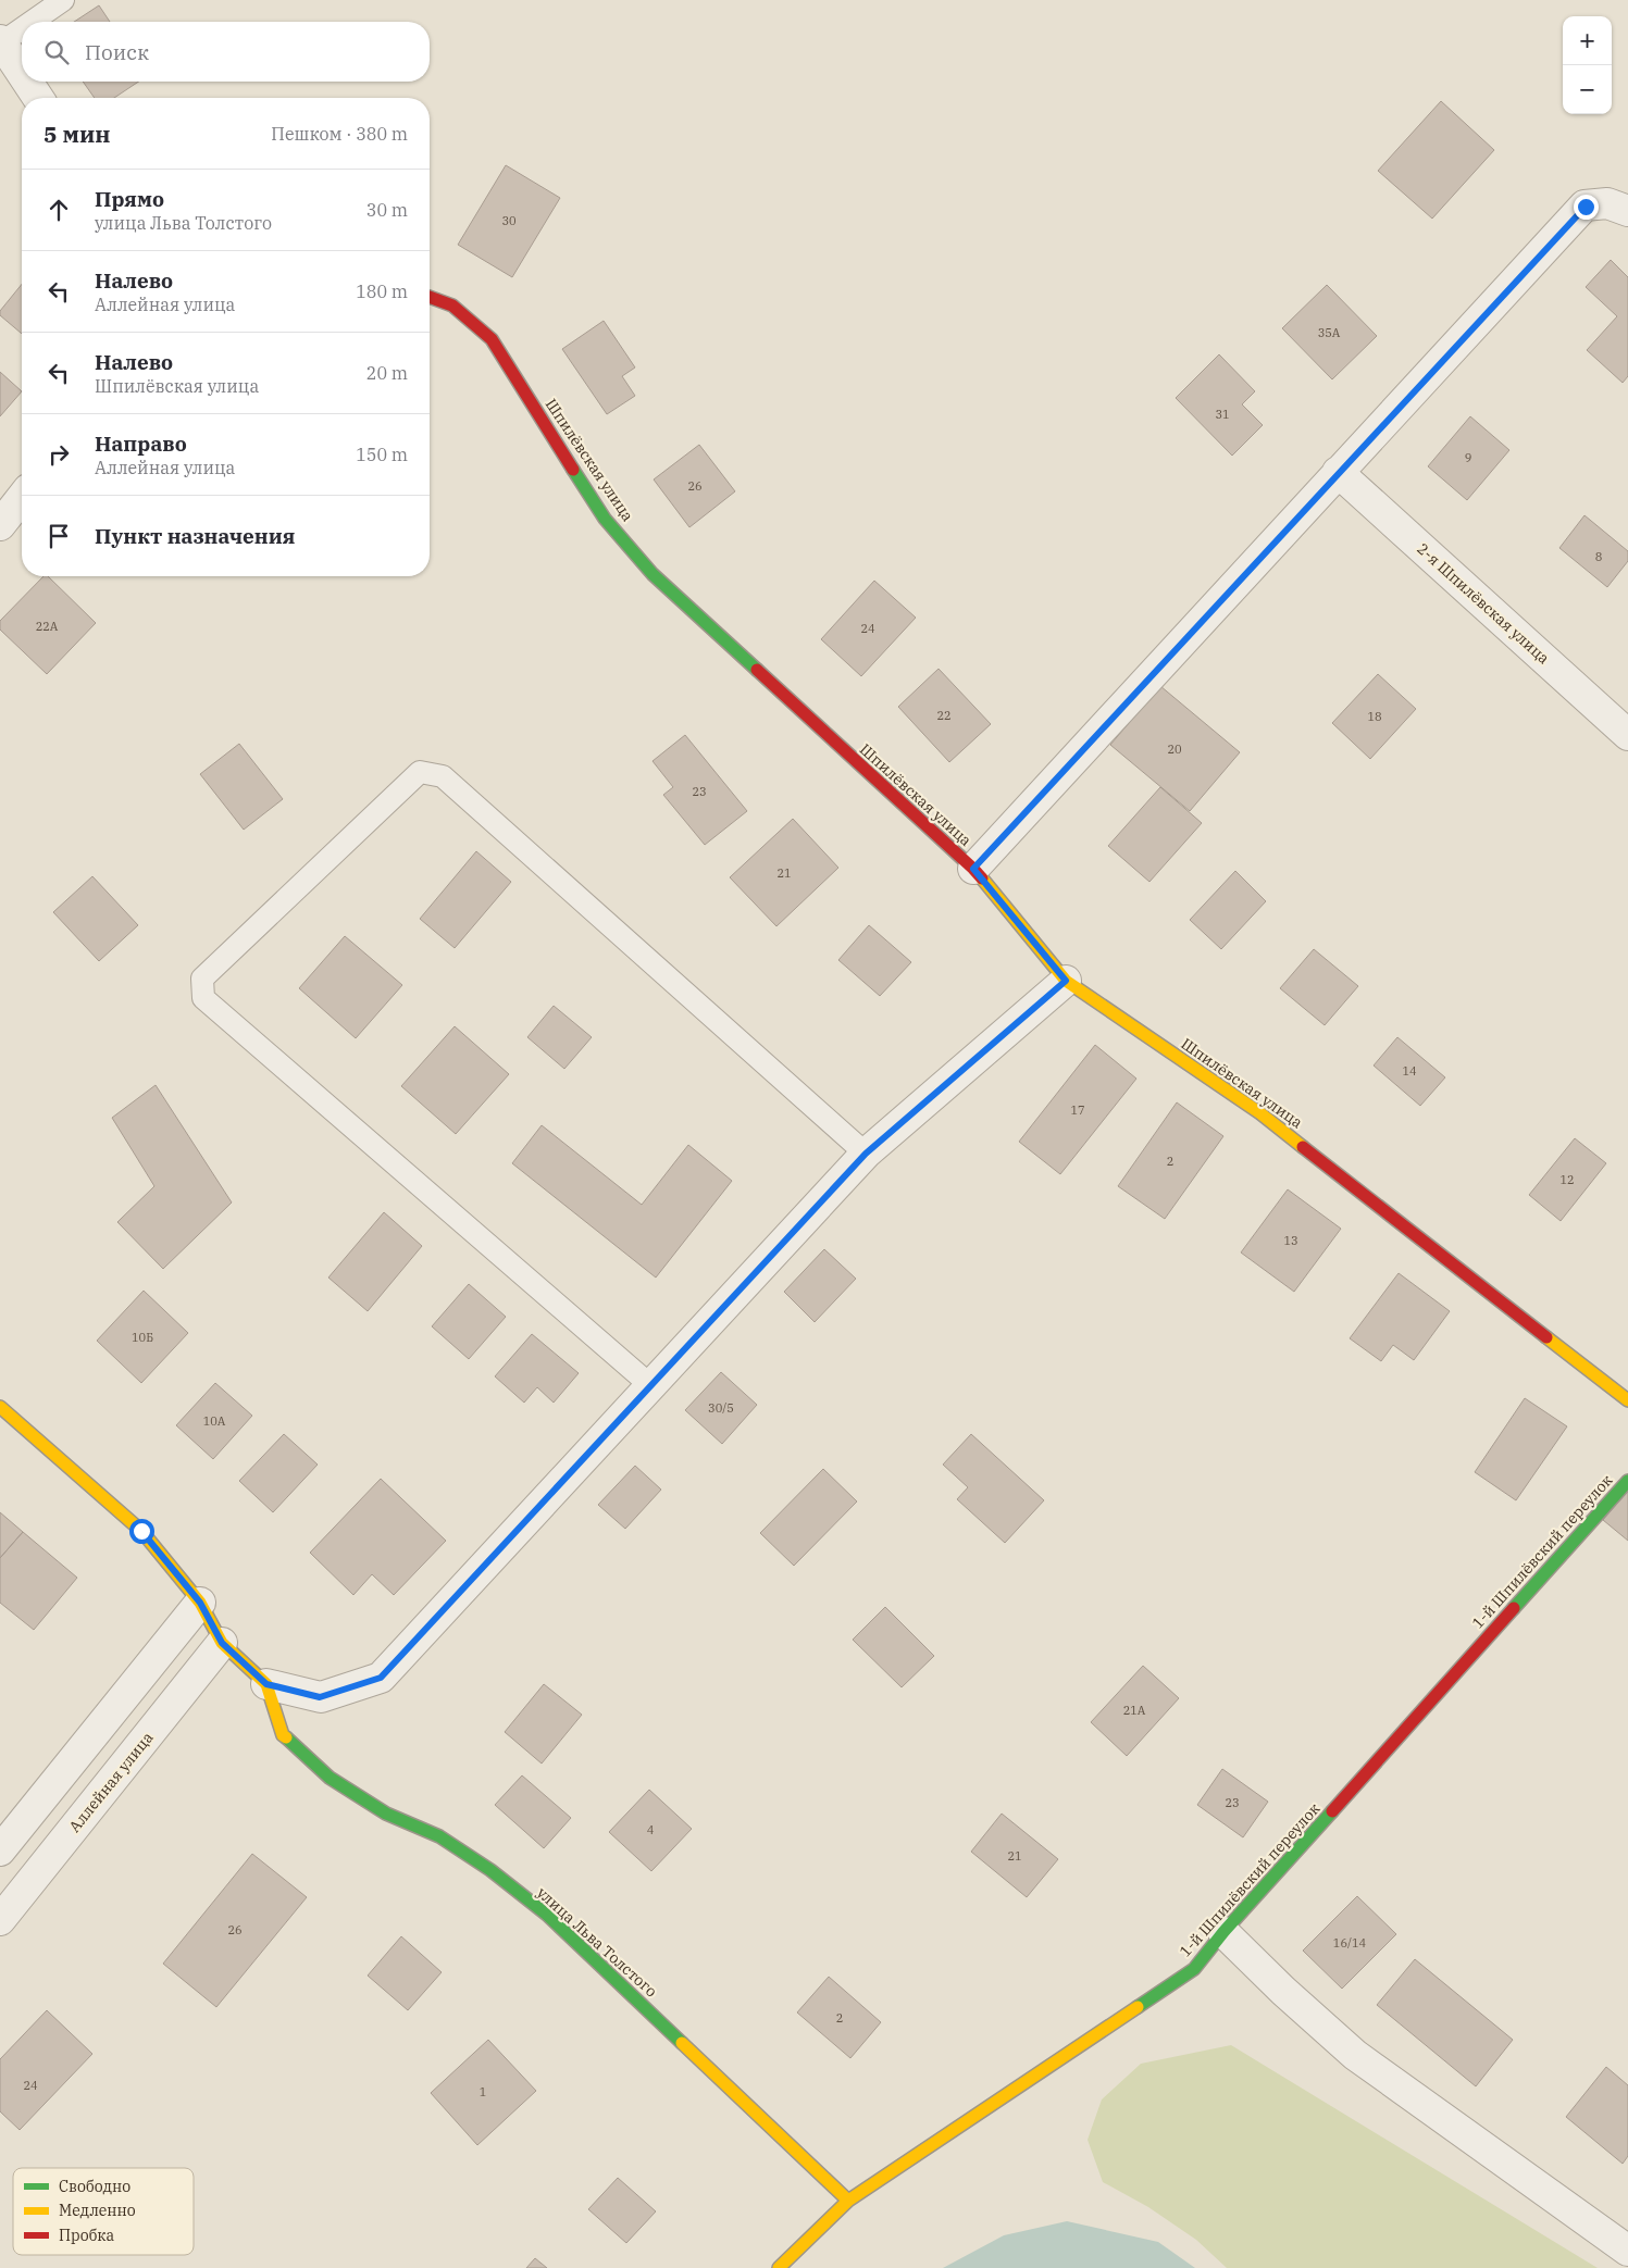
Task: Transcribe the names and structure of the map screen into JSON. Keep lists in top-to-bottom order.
{
  "streets": {
    "street": [
      "Шпилёвская улица",
      "2-я Шпилёвская улица",
      "1-й Шпилёвский переулок",
      "Аллейная улица",
      "улица Льва Толстого"
    ]
  },
  "crossings": [
    ["1-й Шпилёвский переулок", "улица Льва Толстого"],
    ["Аллейная улица", "улица Льва Толстого"]
  ],
  "house_numbers": [
    "30",
    "35А",
    "31",
    "9",
    "26",
    "8",
    "22А",
    "24",
    "22",
    "18",
    "20",
    "23",
    "21",
    "14",
    "17",
    "2",
    "12",
    "13",
    "10Б",
    "30/5",
    "10А",
    "21А",
    "23",
    "4",
    "21",
    "26",
    "16/14",
    "2",
    "24",
    "1"
  ],
  "legend": ["Свободно", "Медленно", "Пробка"],
  "page": {
    "map_buttons": ["+", "−"],
    "search": "Поиск",
    "heading": ["5 мин", "Пешком · 380 m"],
    "list": [
      ["Прямо", "улица Льва Толстого", "30 m"],
      ["Налево", "Аллейная улица", "180 m"],
      ["Налево", "Шпилёвская улица", "20 m"],
      ["Направо", "Аллейная улица", "150 m"],
      "Пункт назначения"
    ]
  }
}
